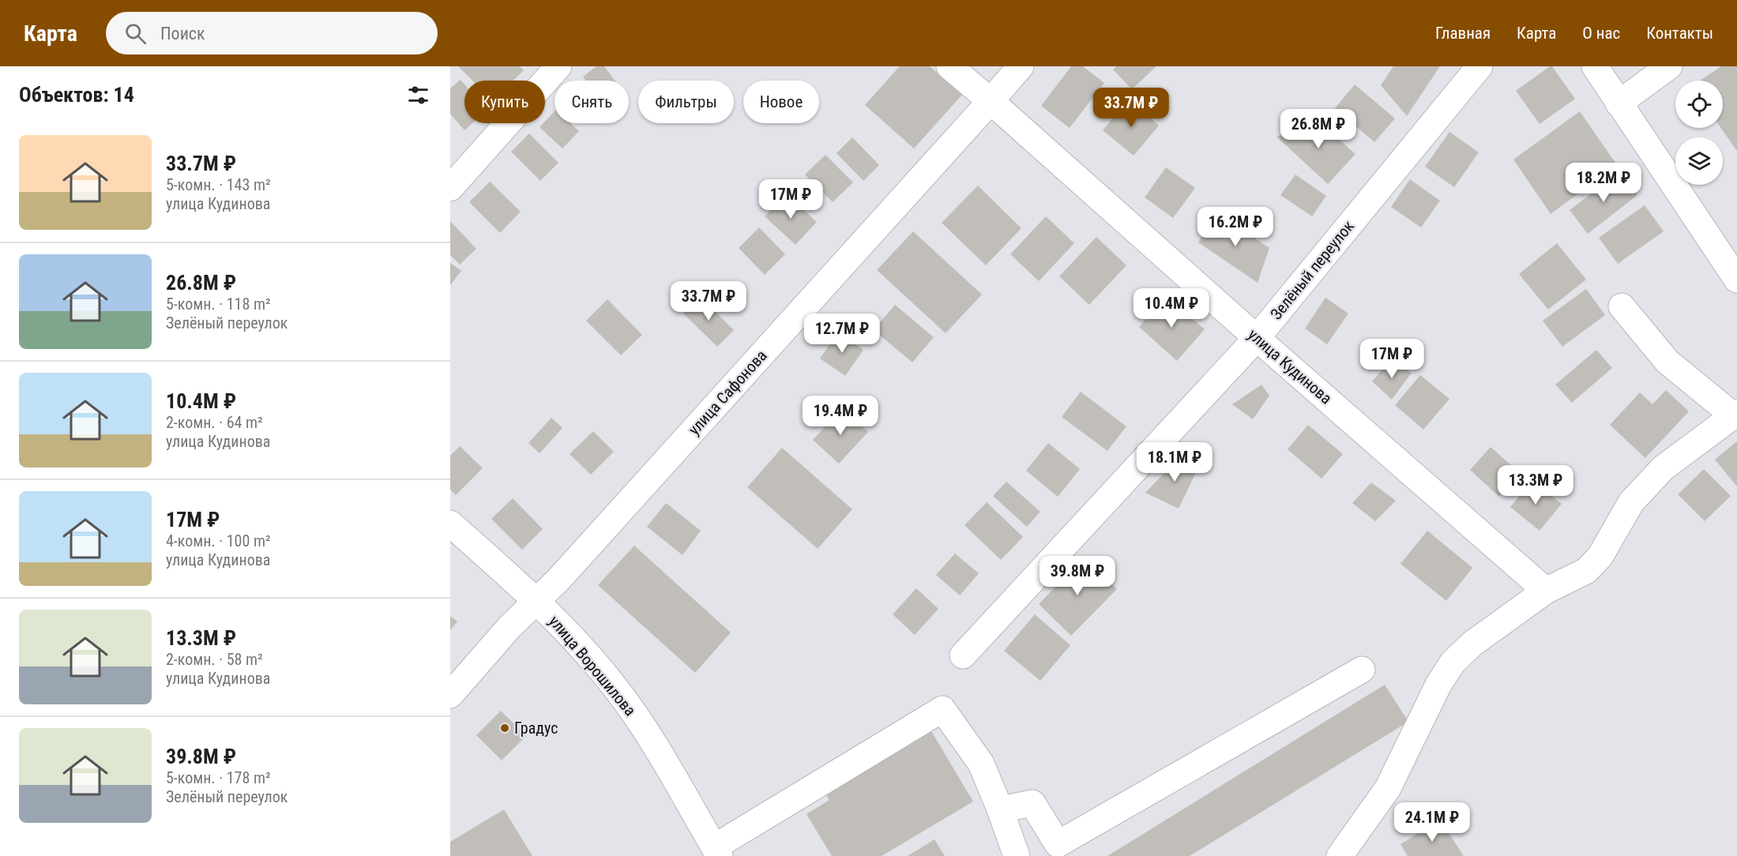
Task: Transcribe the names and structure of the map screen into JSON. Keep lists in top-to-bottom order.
{
  "streets": {
    "street": [
      "Зелёный переулок",
      "улица Кудинова",
      "улица Сафонова",
      "улица Ворошилова"
    ]
  },
  "crossings": [
    ["Зелёный переулок", "улица Кудинова"],
    ["улица Кудинова", "улица Сафонова"],
    ["улица Сафонова", "улица Ворошилова"]
  ],
  "places": ["Градус"],
  "page": {
    "header": "Карта",
    "search": "Поиск",
    "nav": [
      "Главная",
      "Карта",
      "О нас",
      "Контакты"
    ],
    "heading": "Объектов: 14",
    "chip": [
      "Купить",
      "Снять",
      "Фильтры",
      "Новое"
    ],
    "price": [
      "33.7M ₽",
      "26.8M ₽",
      "18.2M ₽",
      "17M ₽",
      "16.2M ₽",
      "33.7M ₽",
      "10.4M ₽",
      "12.7M ₽",
      "17M ₽",
      "19.4M ₽",
      "18.1M ₽",
      "13.3M ₽",
      "39.8M ₽",
      "24.1M ₽"
    ],
    "list": [
      {
        "name": "33.7M ₽",
        "note": "5-комн. · 143 m² · улица Кудинова"
      },
      {
        "name": "26.8M ₽",
        "note": "5-комн. · 118 m² · Зелёный переулок"
      },
      {
        "name": "10.4M ₽",
        "note": "2-комн. · 64 m² · улица Кудинова"
      },
      {
        "name": "17M ₽",
        "note": "4-комн. · 100 m² · улица Кудинова"
      },
      {
        "name": "13.3M ₽",
        "note": "2-комн. · 58 m² · улица Кудинова"
      },
      {
        "name": "39.8M ₽",
        "note": "5-комн. · 178 m² · Зелёный переулок"
      }
    ]
  }
}
